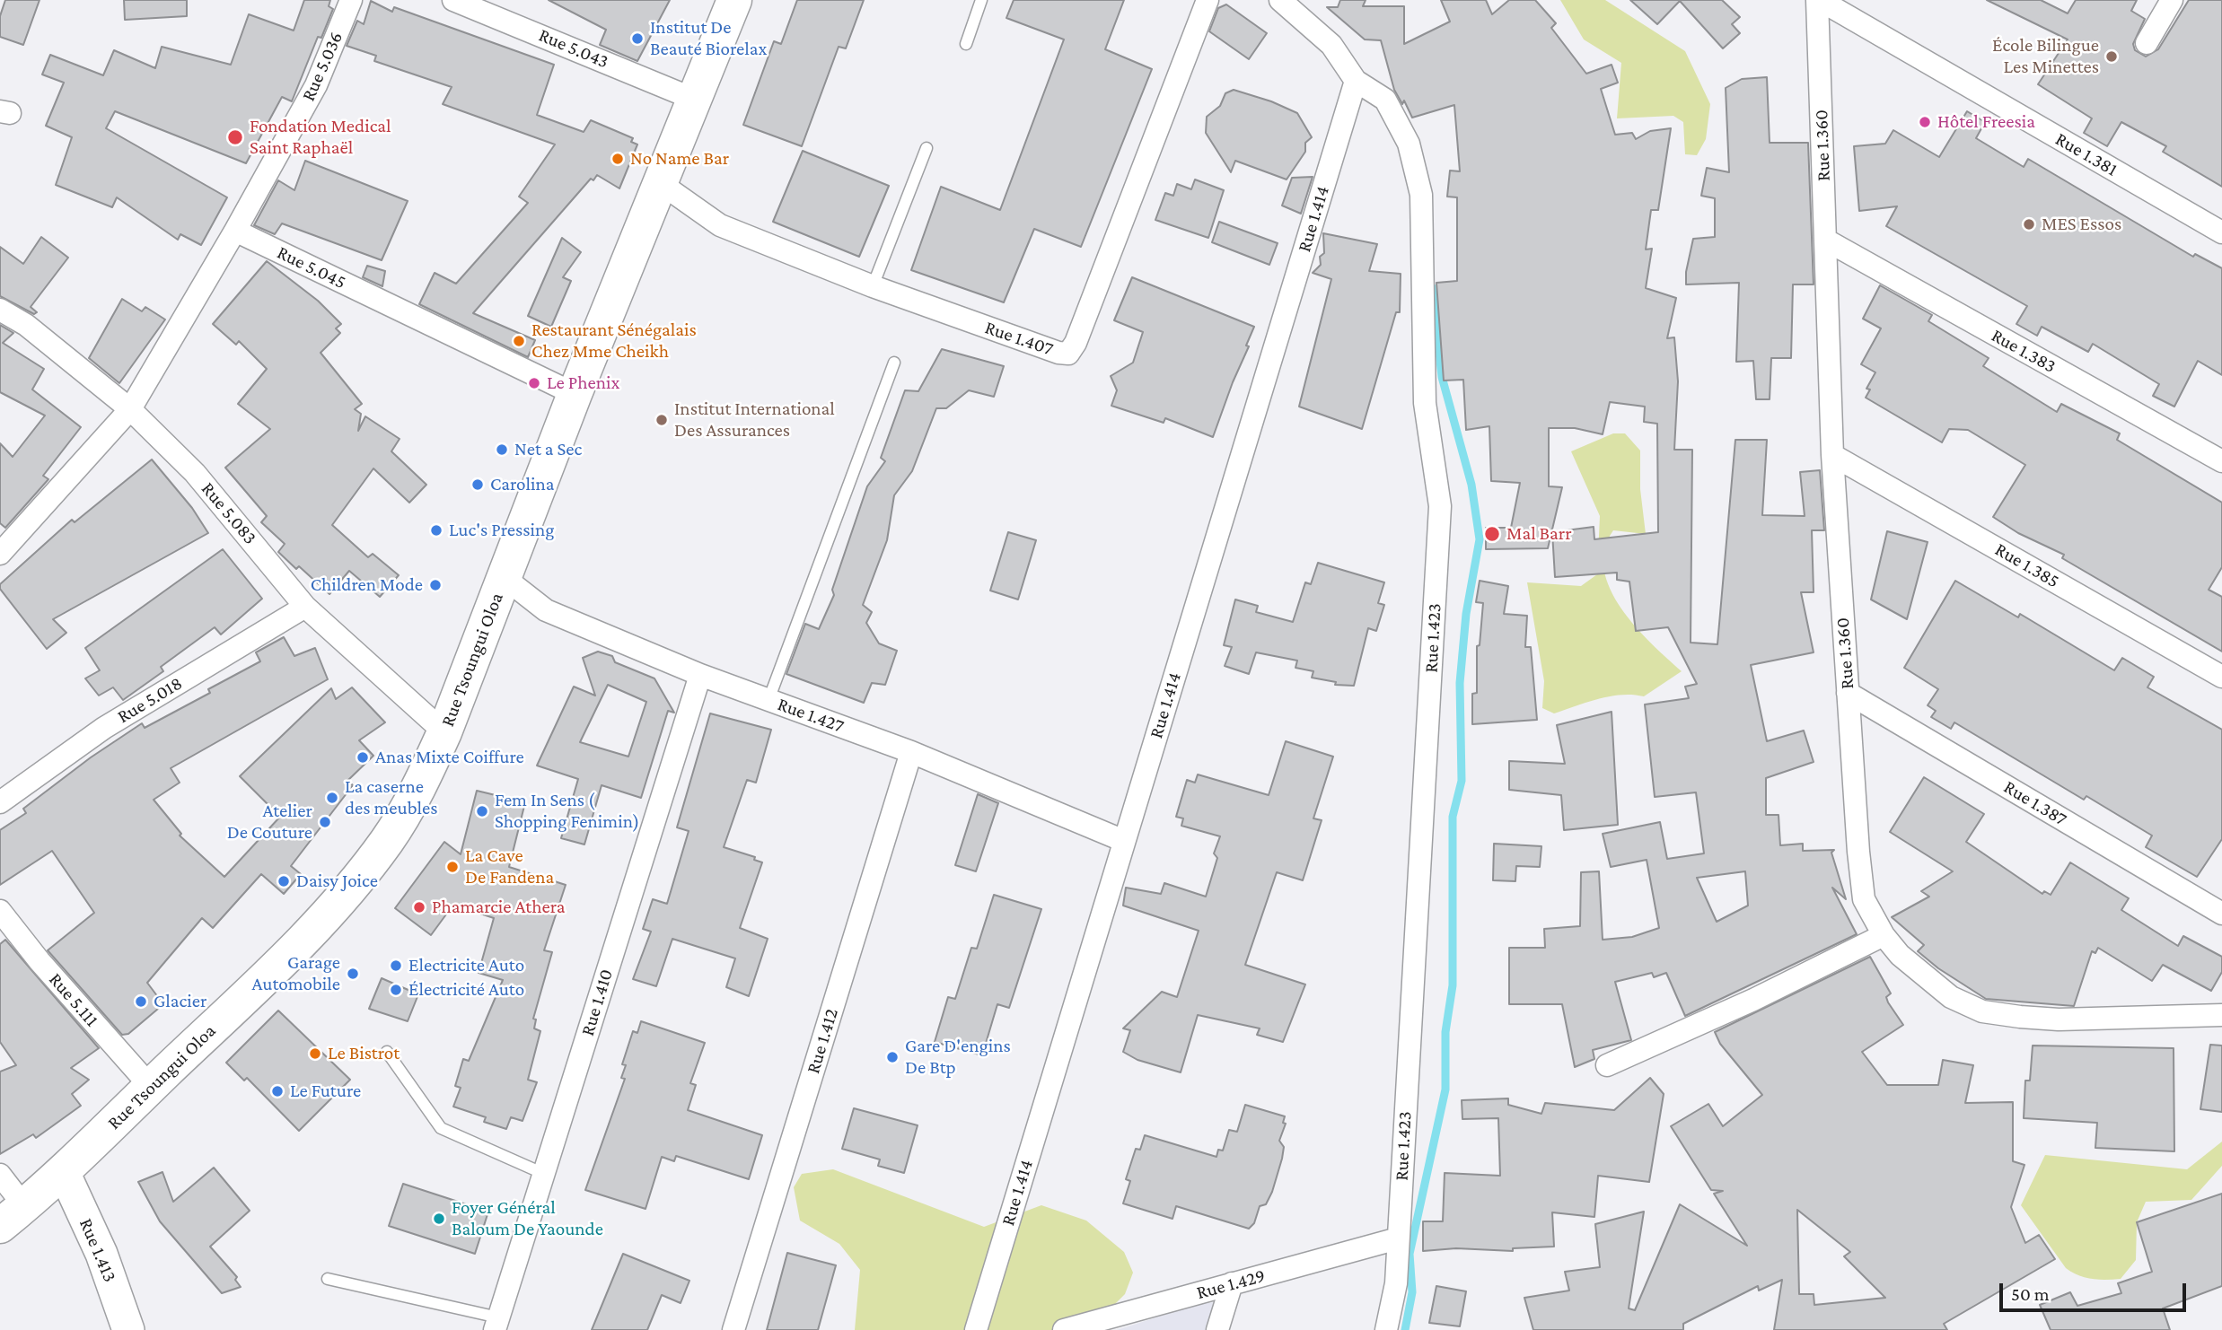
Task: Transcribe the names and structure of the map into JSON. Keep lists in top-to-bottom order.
{
  "streets": {
    "main road": ["Rue Tsoungui Oloa"],
    "street": [
      "Rue 5.043",
      "Rue 5.036",
      "Rue 1.360",
      "Rue 1.381",
      "Rue 1.414",
      "Rue 5.045",
      "Rue 1.407",
      "Rue 1.383",
      "Rue 5.083",
      "Rue 1.385",
      "Rue 1.423",
      "Rue 5.018",
      "Rue 1.427",
      "Rue 1.387",
      "Rue 5.111",
      "Rue 1.410",
      "Rue 1.412",
      "Rue 1.413",
      "Rue 1.429"
    ]
  },
  "crossings": [
    ["Rue 5.043", "Rue Tsoungui Oloa"],
    ["Rue 5.036", "Rue 5.045"],
    ["Rue 1.360", "Rue 1.381"],
    ["Rue 1.360", "Rue 1.383"],
    ["Rue 1.360", "Rue 1.385"],
    ["Rue 1.360", "Rue 1.387"],
    ["Rue 1.414", "Rue 1.423"],
    ["Rue 1.414", "Rue 1.427"],
    ["Rue 5.045", "Rue Tsoungui Oloa"],
    ["Rue 1.407", "Rue Tsoungui Oloa"],
    ["Rue 5.083", "Rue Tsoungui Oloa"],
    ["Rue 5.083", "Rue 5.018"],
    ["Rue 1.423", "Rue 1.429"],
    ["Rue Tsoungui Oloa", "Rue 1.427"],
    ["Rue Tsoungui Oloa", "Rue 5.111"],
    ["Rue Tsoungui Oloa", "Rue 1.413"],
    ["Rue 1.427", "Rue 1.410"],
    ["Rue 1.427", "Rue 1.412"]
  ],
  "places": [
    "Institut De Beauté Biorelax",
    "École Bilingue Les Minettes",
    "Hôtel Freesia",
    "Fondation Medical Saint Raphaël",
    "No Name Bar",
    "MES Essos",
    "Restaurant Sénégalais Chez Mme Cheikh",
    "Le Phenix",
    "Institut International Des Assurances",
    "Net a Sec",
    "Carolina",
    "Luc's Pressing",
    "Mal Barr",
    "Children Mode",
    "Anas Mixte Coiffure",
    "La caserne des meubles",
    "Fem In Sens ( Shopping Fenimin)",
    "Atelier De Couture",
    "La Cave De Fandena",
    "Daisy Joice",
    "Phamarcie Athera",
    "Electricite Auto",
    "Garage Automobile",
    "Électricité Auto",
    "Glacier",
    "Le Bistrot",
    "Gare D'engins De Btp",
    "Le Future",
    "Foyer Général Baloum De Yaounde"
  ],
  "scale_bar": "50 m"
}
